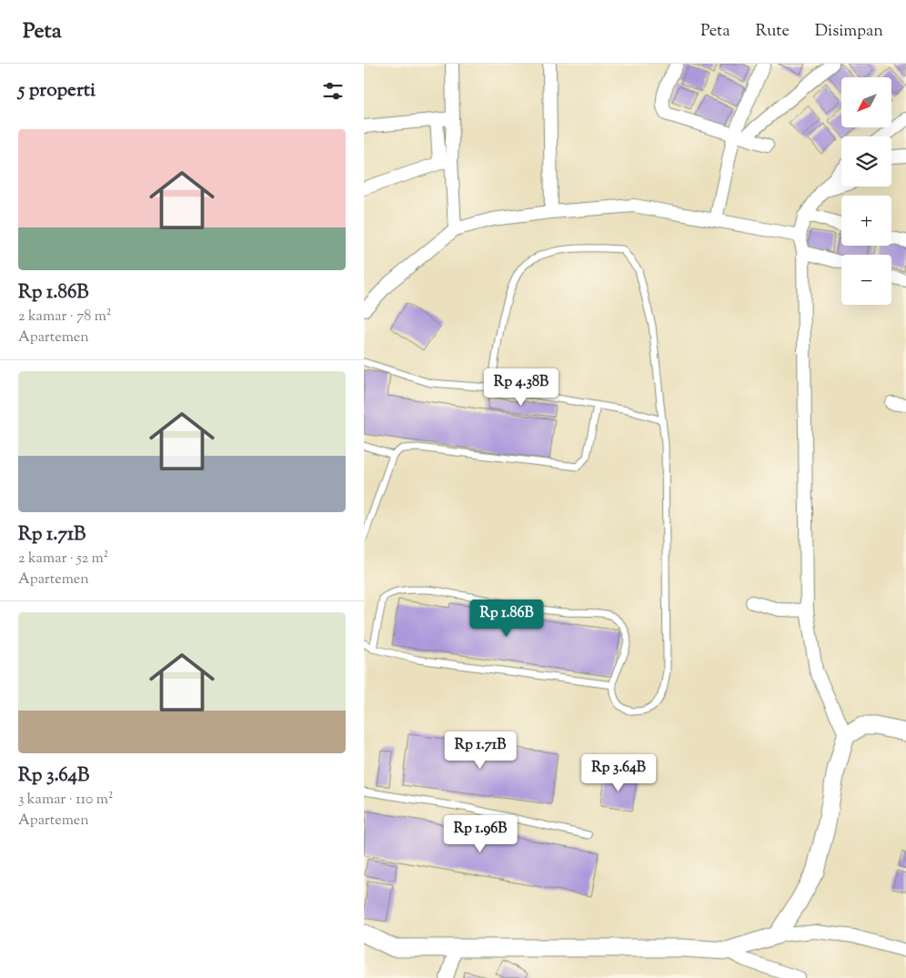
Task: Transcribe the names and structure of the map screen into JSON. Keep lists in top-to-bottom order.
{
  "north": "bottom left",
  "page": {
    "header": "Peta",
    "nav": ["Peta", "Rute", "Disimpan"],
    "heading": "5 properti",
    "map_buttons": ["+", "−"],
    "list": [
      {
        "name": "Rp 1.86B",
        "note": "2 kamar · 78 m² · Apartemen"
      },
      {
        "name": "Rp 1.71B",
        "note": "2 kamar · 52 m² · Apartemen"
      },
      {
        "name": "Rp 3.64B",
        "note": "3 kamar · 110 m² · Apartemen"
      }
    ],
    "price": [
      "Rp 4.38B",
      "Rp 1.86B",
      "Rp 1.71B",
      "Rp 3.64B",
      "Rp 1.96B"
    ]
  }
}
